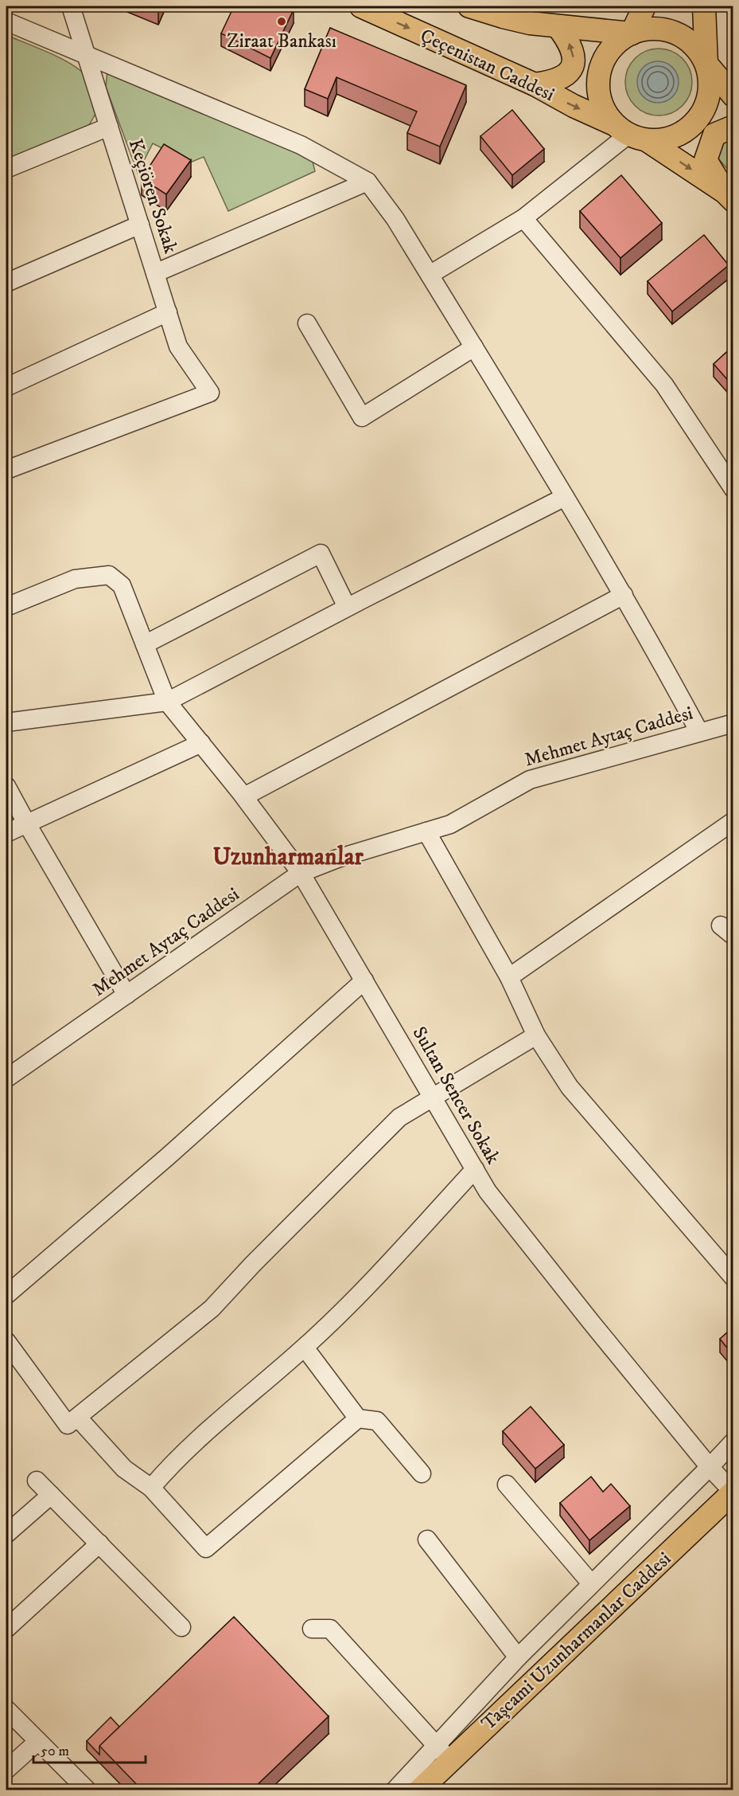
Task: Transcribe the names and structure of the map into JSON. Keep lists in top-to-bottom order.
{
  "streets": {
    "main road": ["Çeçenistan Caddesi", "Taşcami Uzunharmanlar Caddesi"],
    "street": ["Keçiören Sokak", "Mehmet Aytaç Caddesi", "Sultan Sencer Sokak"]
  },
  "crossings": [
    ["Mehmet Aytaç Caddesi", "Sultan Sencer Sokak"],
    ["Sultan Sencer Sokak", "Taşcami Uzunharmanlar Caddesi"]
  ],
  "districts": ["Uzunharmanlar"],
  "places": ["Ziraat Bankası"],
  "scale_bar": "50 m"
}
